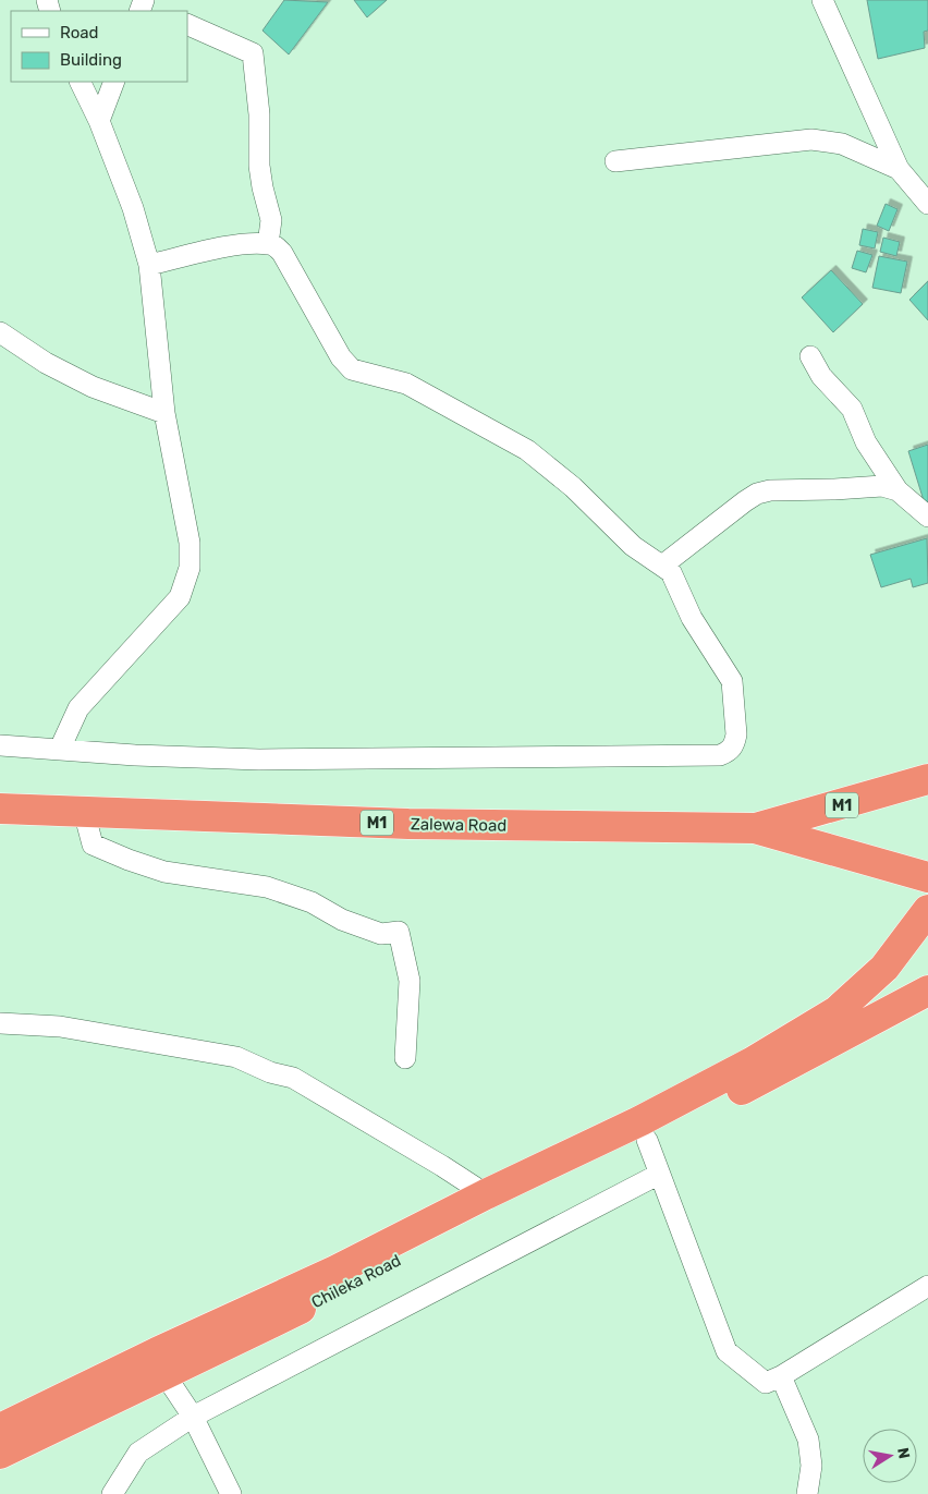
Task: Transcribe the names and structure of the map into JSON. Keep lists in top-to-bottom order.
{
  "streets": {
    "highway": ["M1", "Zalewa Road", "Chileka Road"]
  },
  "legend": ["Road", "Building"],
  "north": "right"
}
